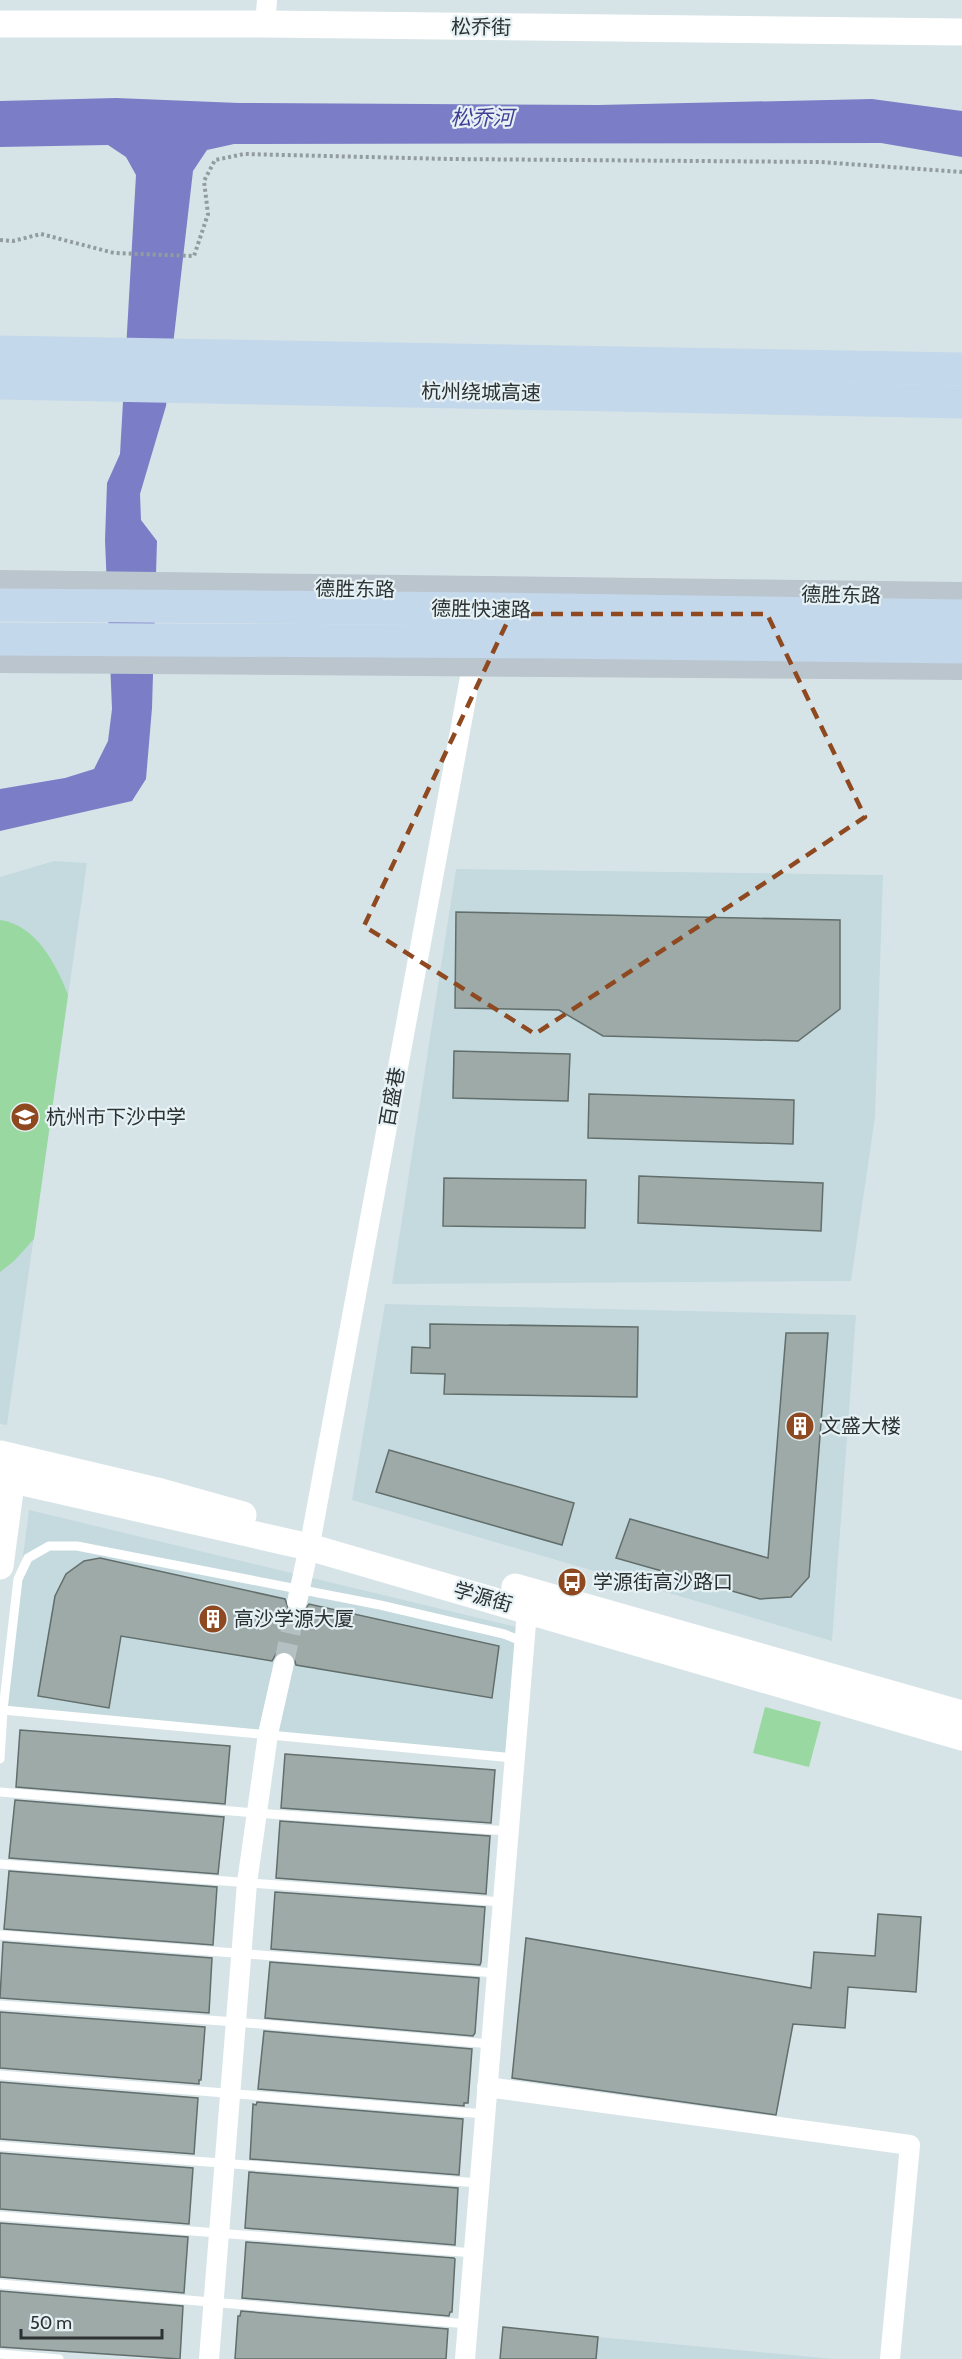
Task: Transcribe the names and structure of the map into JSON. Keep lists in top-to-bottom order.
{
  "streets": {
    "highway": ["杭州绕城高速", "德胜快速路"],
    "main road": ["松乔街", "德胜东路", "学源街"],
    "street": ["百盛巷"]
  },
  "crossings": [
    ["百盛巷", "学源街"]
  ],
  "water": ["松乔河"],
  "places": {
    "school or university": ["杭州市下沙中学"],
    "building": ["文盛大楼", "高沙学源大厦"],
    "bus stop": ["学源街高沙路口"]
  },
  "scale_bar": "50 m"
}
